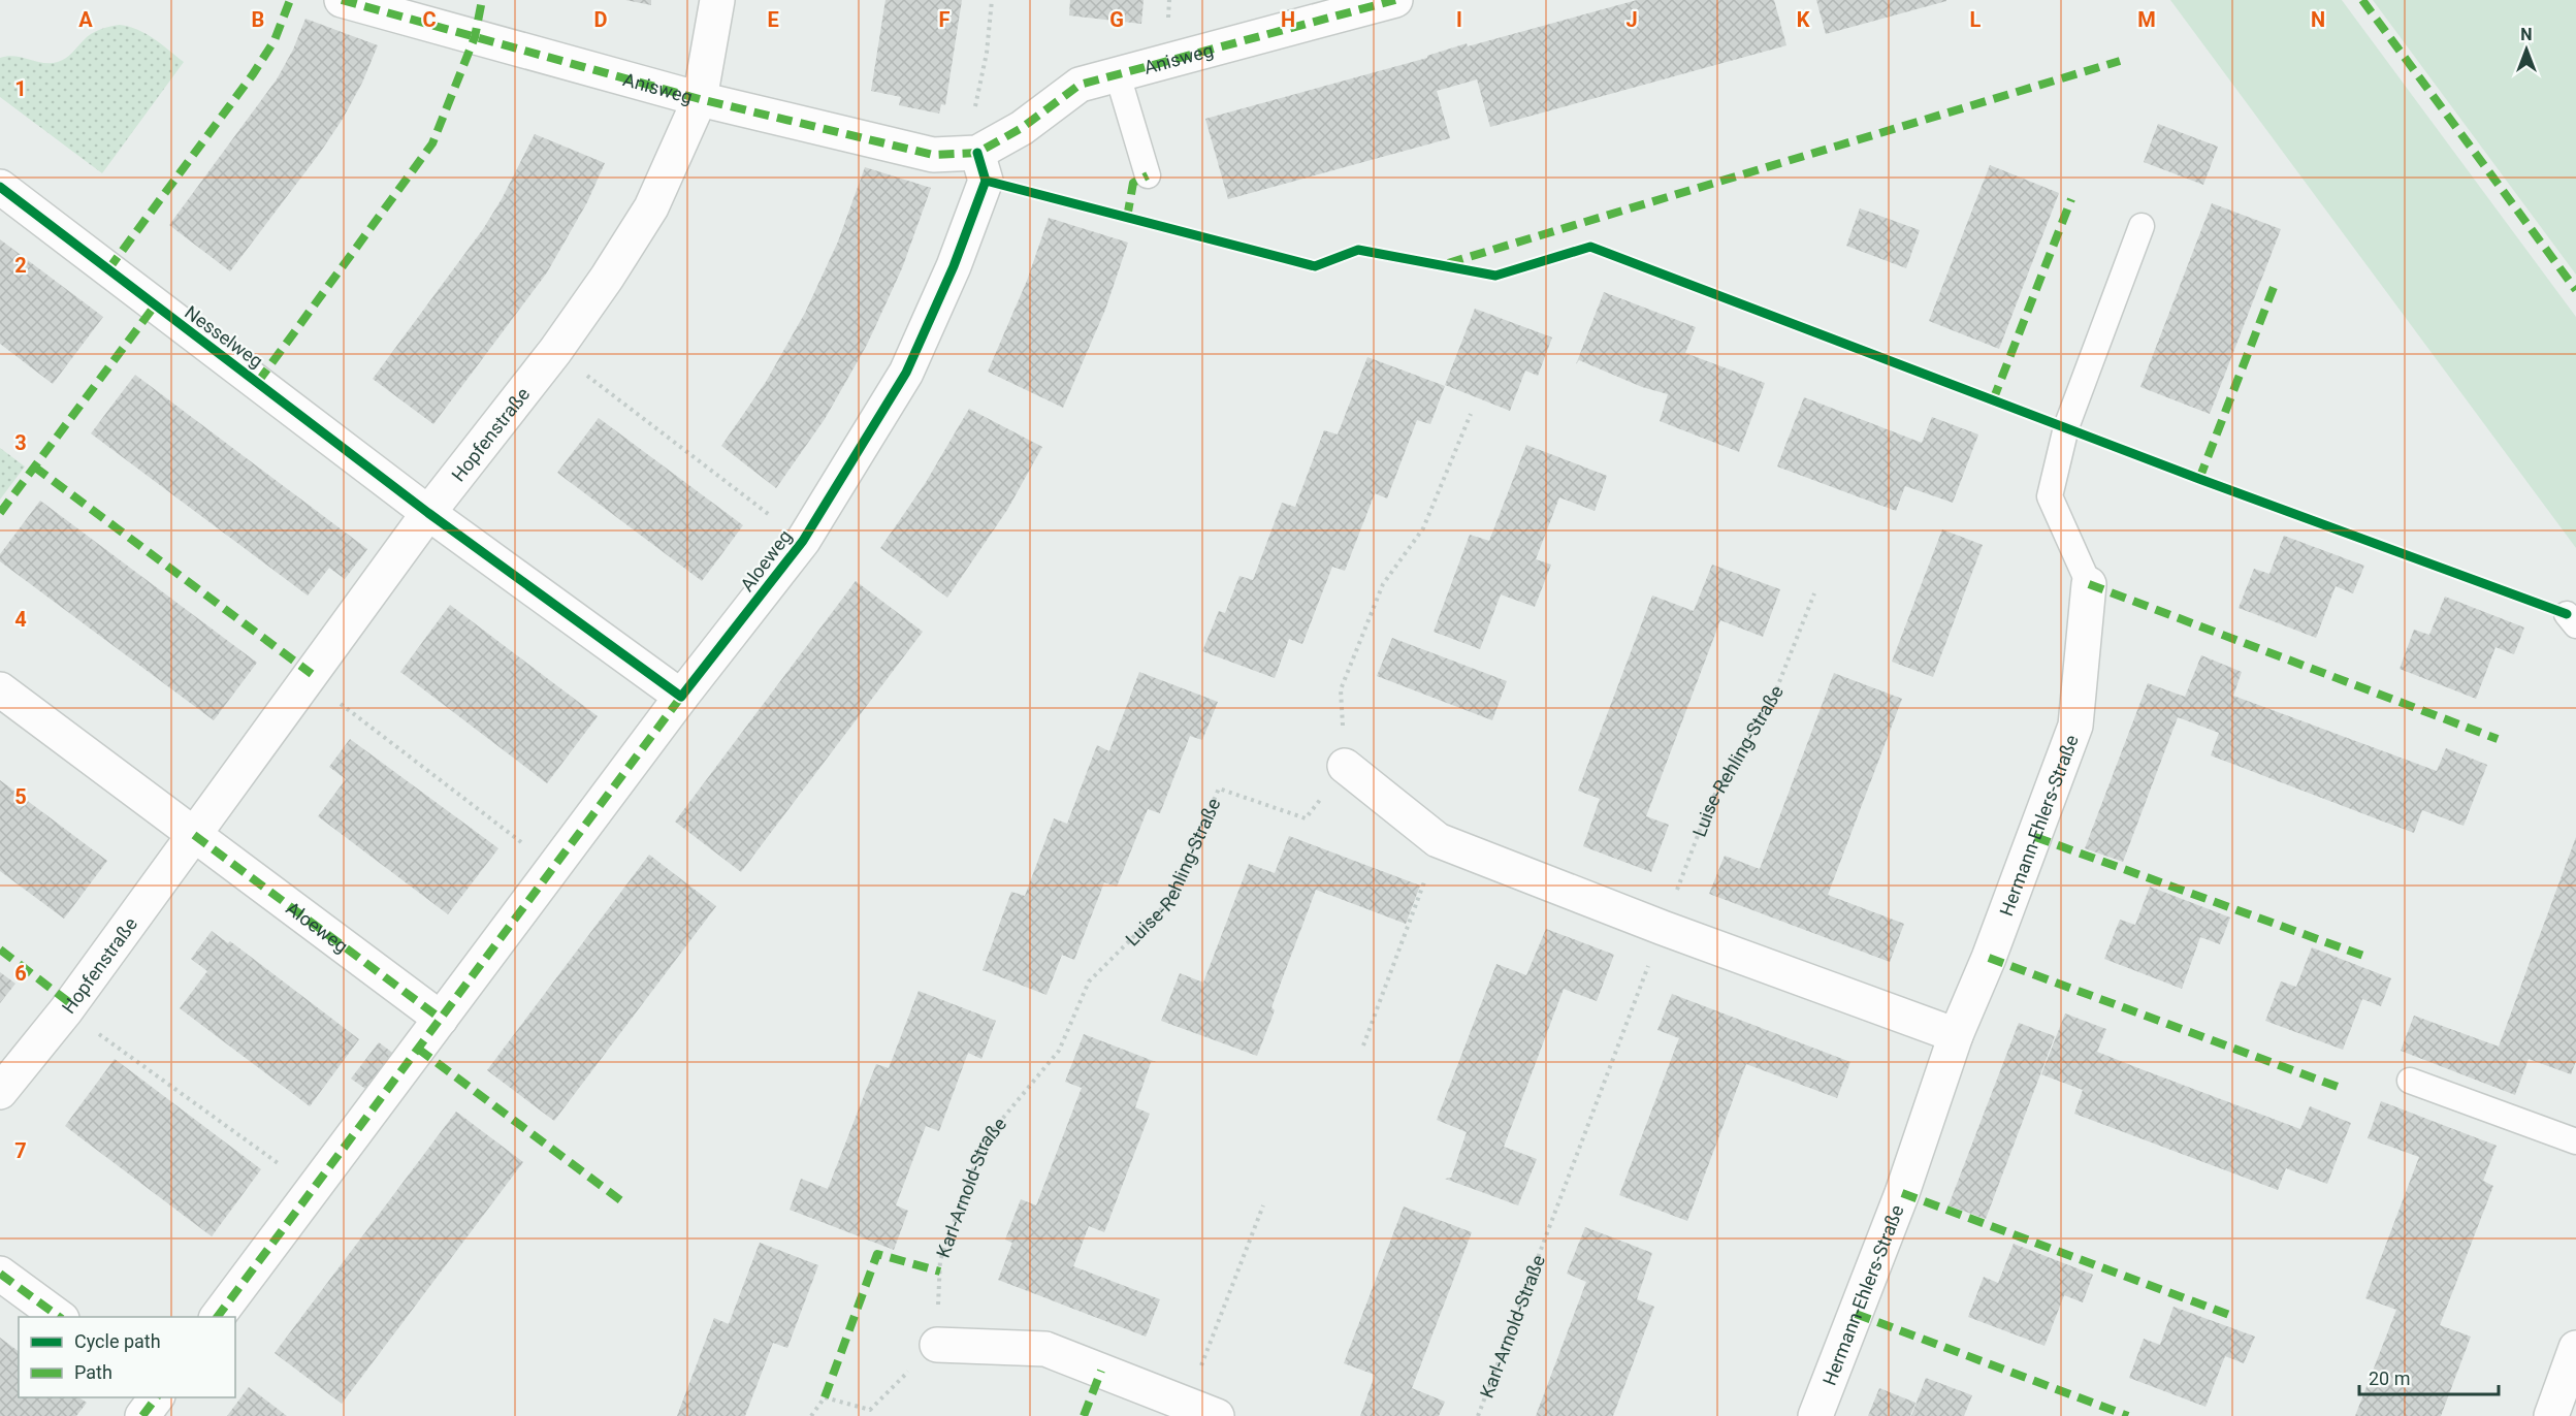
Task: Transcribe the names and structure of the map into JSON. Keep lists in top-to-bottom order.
{
  "streets": {
    "street": [
      "Anisweg",
      "Nesselweg",
      "Hopfenstraße",
      "Aloeweg",
      "Hermann-Ehlers-Straße"
    ],
    "path": ["Luise-Rehling-Straße", "Karl-Arnold-Straße"]
  },
  "crossings": [
    ["Anisweg", "Hopfenstraße"],
    ["Anisweg", "Aloeweg"],
    ["Nesselweg", "Hopfenstraße"],
    ["Hopfenstraße", "Aloeweg"],
    ["Luise-Rehling-Straße", "Karl-Arnold-Straße"]
  ],
  "legend": ["Cycle path", "Path"],
  "scale_bar": "20 m",
  "north": "top",
  "grid": {
    "columns": [
      "A",
      "B",
      "C",
      "D",
      "E",
      "F",
      "G",
      "H",
      "I",
      "J",
      "K",
      "L",
      "M",
      "N"
    ],
    "rows": [
      "1",
      "2",
      "3",
      "4",
      "5",
      "6",
      "7"
    ]
  }
}
